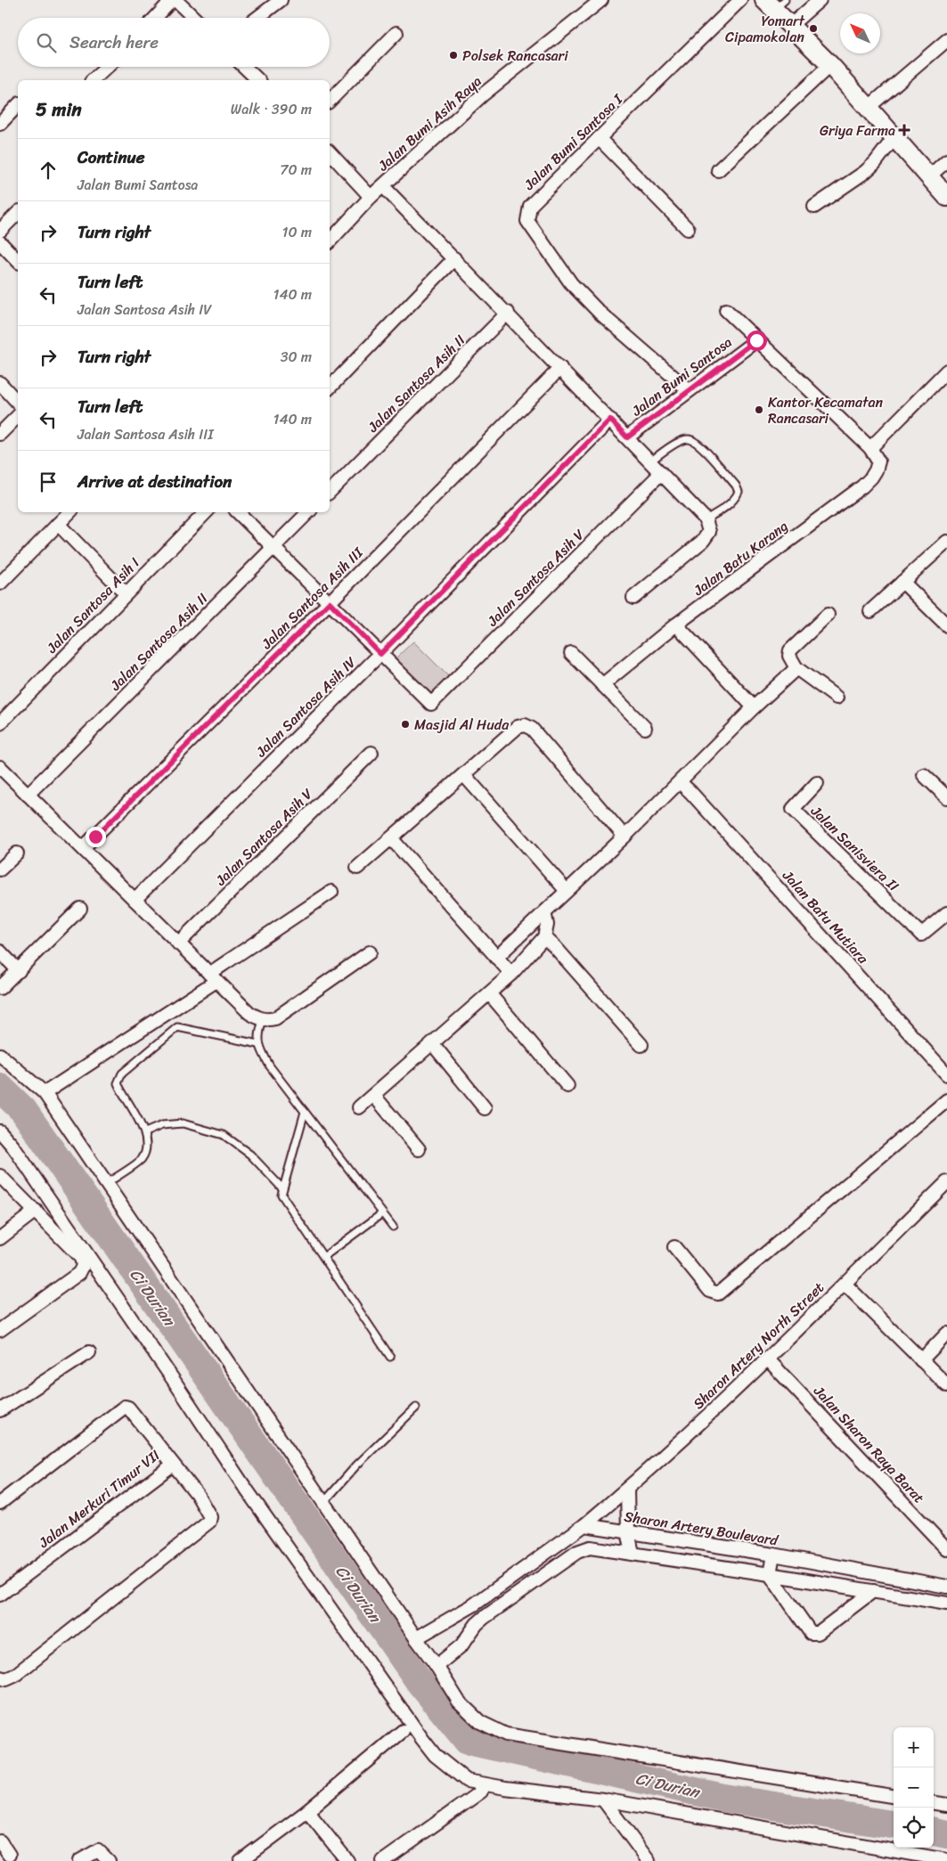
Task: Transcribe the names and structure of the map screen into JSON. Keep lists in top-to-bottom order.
{
  "streets": {
    "street": [
      "Jalan Bumi Asih Raya",
      "Jalan Bumi Santosa I",
      "Jalan Bumi Santosa",
      "Jalan Santosa Asih II",
      "Jalan Batu Karang",
      "Jalan Santosa Asih V",
      "Jalan Santosa Asih III",
      "Jalan Santosa Asih I",
      "Jalan Santosa Asih IV",
      "Jalan Sanisviera II",
      "Jalan Batu Mutiara",
      "Sharon Artery North Street",
      "Jalan Sharon Raya Barat",
      "Jalan Merkuri Timur VII",
      "Sharon Artery Boulevard"
    ]
  },
  "crossings": [
    ["Jalan Bumi Santosa I", "Jalan Bumi Santosa"],
    ["Jalan Santosa Asih V", "Jalan Santosa Asih IV"],
    ["Sharon Artery North Street", "Jalan Sharon Raya Barat"],
    ["Sharon Artery North Street", "Sharon Artery Boulevard"]
  ],
  "water": ["Ci Durian"],
  "places": {
    "other": [
      "Yomart Cipamokolan",
      "Polsek Rancasari",
      "Kantor Kecamatan Rancasari",
      "Masjid Al Huda"
    ],
    "health": ["Griya Farma"]
  },
  "north": "top left",
  "page": {
    "search": "Search here",
    "heading": ["5 min", "Walk · 390 m"],
    "list": [
      ["Continue", "Jalan Bumi Santosa", "70 m"],
      ["Turn right", "10 m"],
      ["Turn left", "Jalan Santosa Asih IV", "140 m"],
      ["Turn right", "30 m"],
      ["Turn left", "Jalan Santosa Asih III", "140 m"],
      "Arrive at destination"
    ],
    "map_buttons": ["+", "−"]
  }
}
